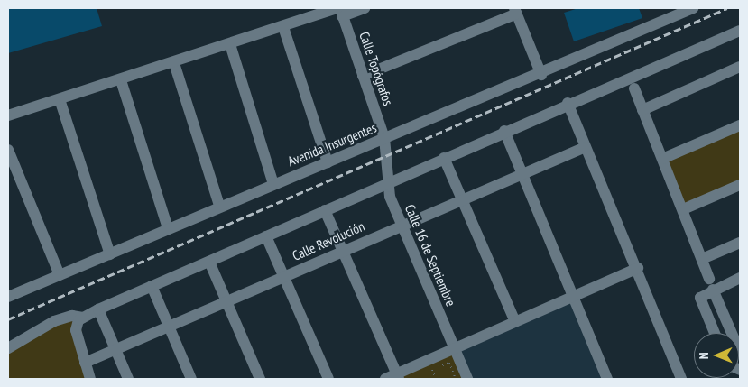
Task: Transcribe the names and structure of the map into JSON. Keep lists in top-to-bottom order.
{
  "streets": {
    "street": [
      "Calle Topógrafos",
      "Avenida Insurgentes",
      "Calle Revolución",
      "Calle 16 de Septiembre"
    ]
  },
  "crossings": [
    ["Calle Topógrafos", "Avenida Insurgentes"],
    ["Calle Topógrafos", "Calle 16 de Septiembre"],
    ["Avenida Insurgentes", "Calle 16 de Septiembre"],
    ["Calle Revolución", "Calle 16 de Septiembre"]
  ],
  "north": "left"
}
